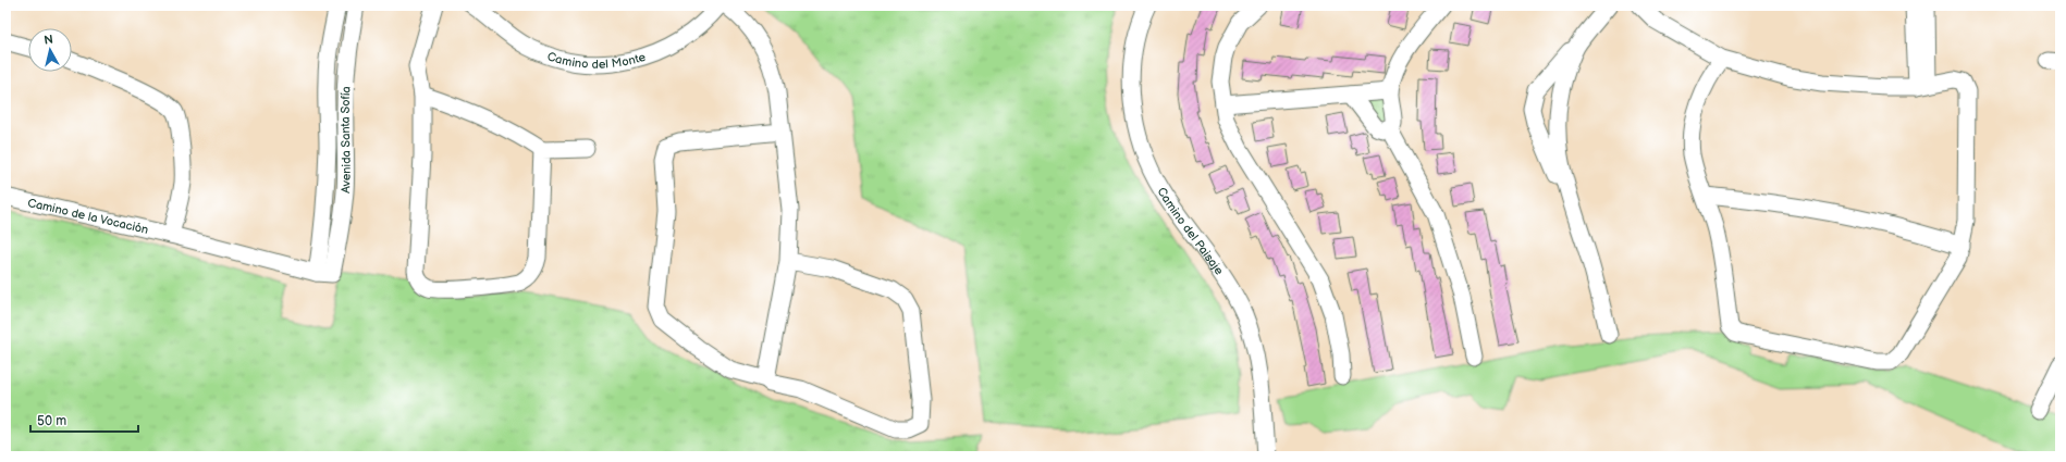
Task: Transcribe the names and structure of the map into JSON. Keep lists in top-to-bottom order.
{
  "streets": {
    "street": [
      "Camino del Monte",
      "Avenida Santa Sofía",
      "Camino de la Vocación",
      "Camino del Paisaje"
    ]
  },
  "crossings": [
    ["Avenida Santa Sofía", "Camino de la Vocación"]
  ],
  "scale_bar": "50 m",
  "north": "top"
}
